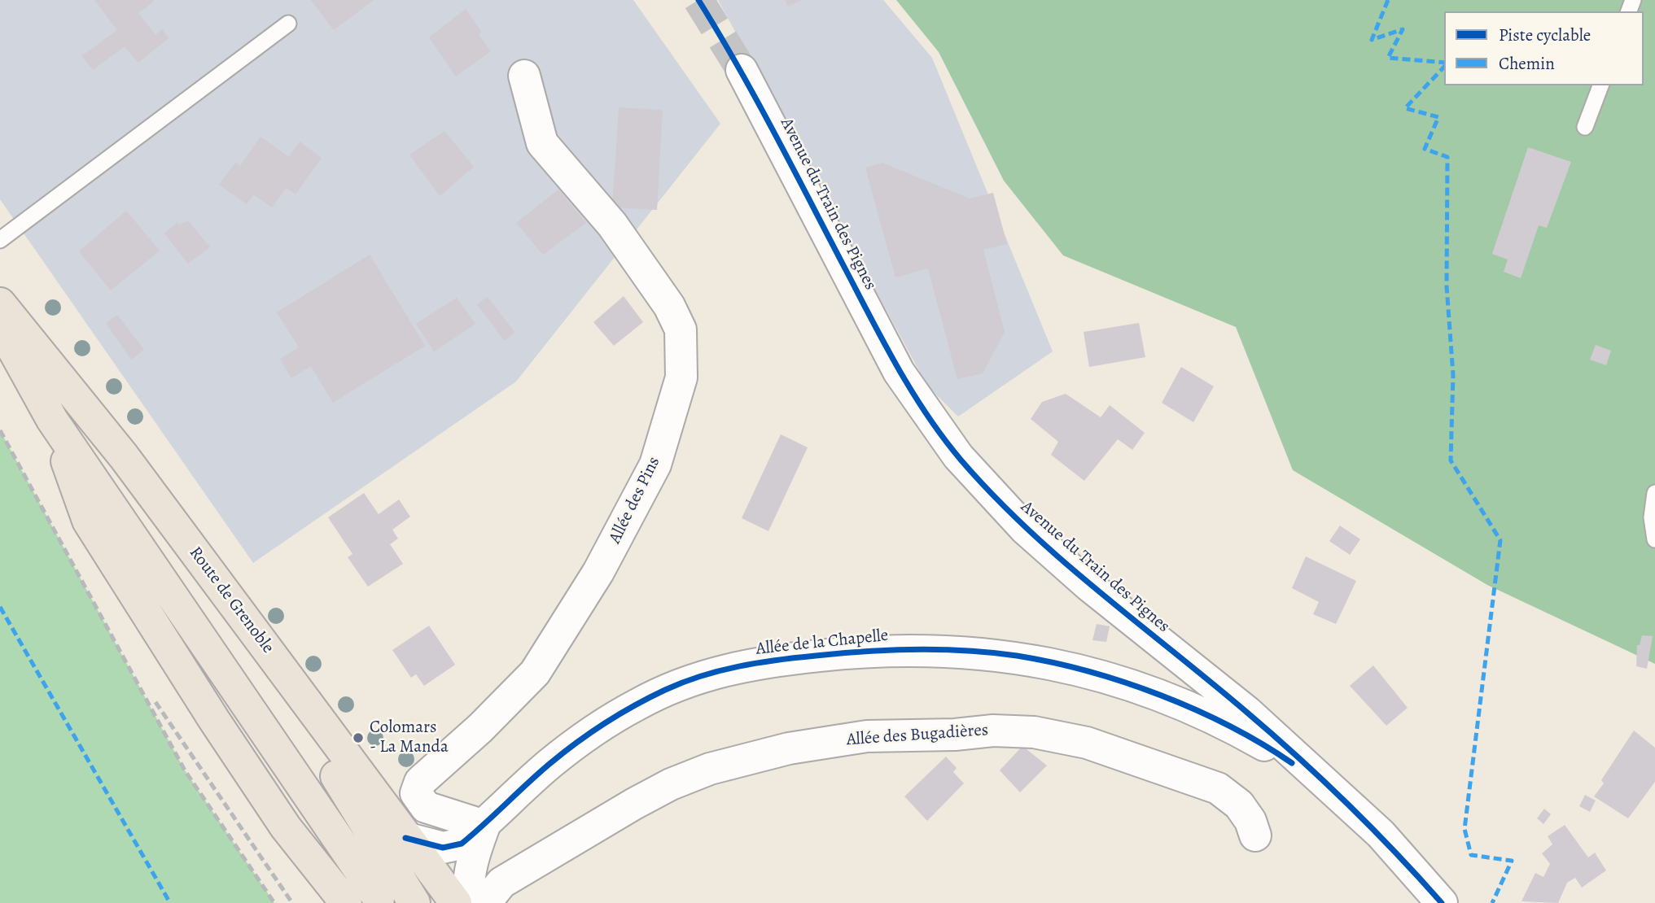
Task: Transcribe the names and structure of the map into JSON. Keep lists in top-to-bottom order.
{
  "streets": {
    "main road": ["Route de Grenoble"],
    "street": [
      "Avenue du Train des Pignes",
      "Allée des Pins",
      "Allée de la Chapelle",
      "Allée des Bugadières"
    ]
  },
  "crossings": [
    ["Avenue du Train des Pignes", "Allée de la Chapelle"],
    ["Allée des Pins", "Allée de la Chapelle"],
    ["Route de Grenoble", "Allée de la Chapelle"]
  ],
  "places": ["Colomars - La Manda"],
  "legend": ["Piste cyclable", "Chemin"]
}
